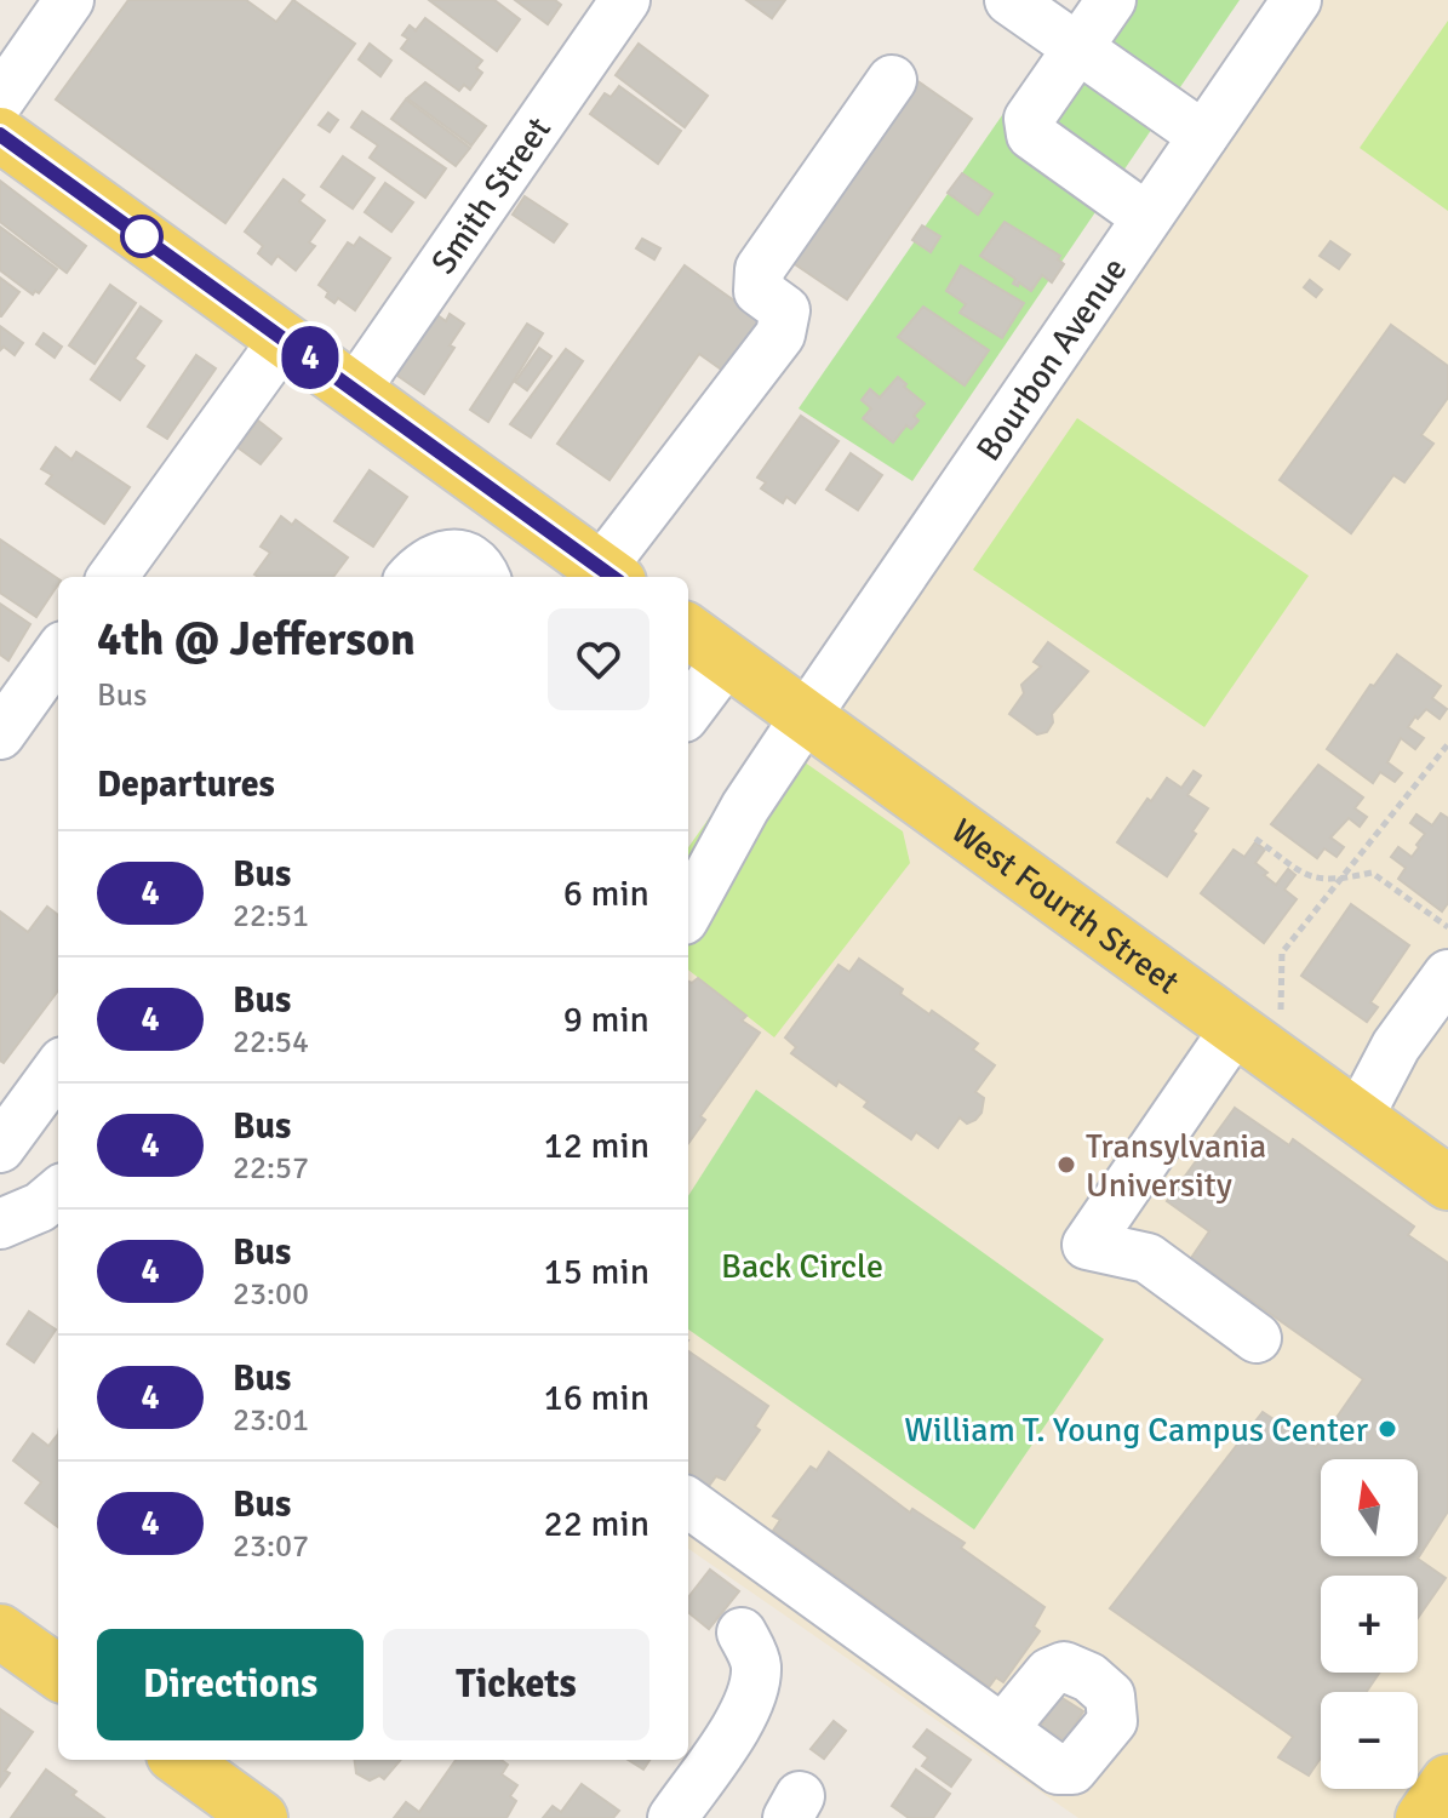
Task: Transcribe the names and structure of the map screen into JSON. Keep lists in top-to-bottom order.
{
  "streets": {
    "main road": ["West Fourth Street"],
    "street": ["Smith Street", "Bourbon Avenue"]
  },
  "crossings": [
    ["Bourbon Avenue", "West Fourth Street"]
  ],
  "parks": ["Back Circle"],
  "places": ["Transylvania University", "William T. Young Campus Center"],
  "lines": ["bus line 4"],
  "north": "top",
  "page": {
    "on_map": "4",
    "heading": [
      ["4th @ Jefferson", "Bus"],
      "Departures"
    ],
    "list": [
      {
        "mark": "4",
        "name": "Bus",
        "note": "22:51",
        "value": "6 min"
      },
      {
        "mark": "4",
        "name": "Bus",
        "note": "22:54",
        "value": "9 min"
      },
      {
        "mark": "4",
        "name": "Bus",
        "note": "22:57",
        "value": "12 min"
      },
      {
        "mark": "4",
        "name": "Bus",
        "note": "23:00",
        "value": "15 min"
      },
      {
        "mark": "4",
        "name": "Bus",
        "note": "23:01",
        "value": "16 min"
      },
      {
        "mark": "4",
        "name": "Bus",
        "note": "23:07",
        "value": "22 min"
      }
    ],
    "map_buttons": ["+", "−"],
    "buttons": ["Directions", "Tickets"]
  }
}
